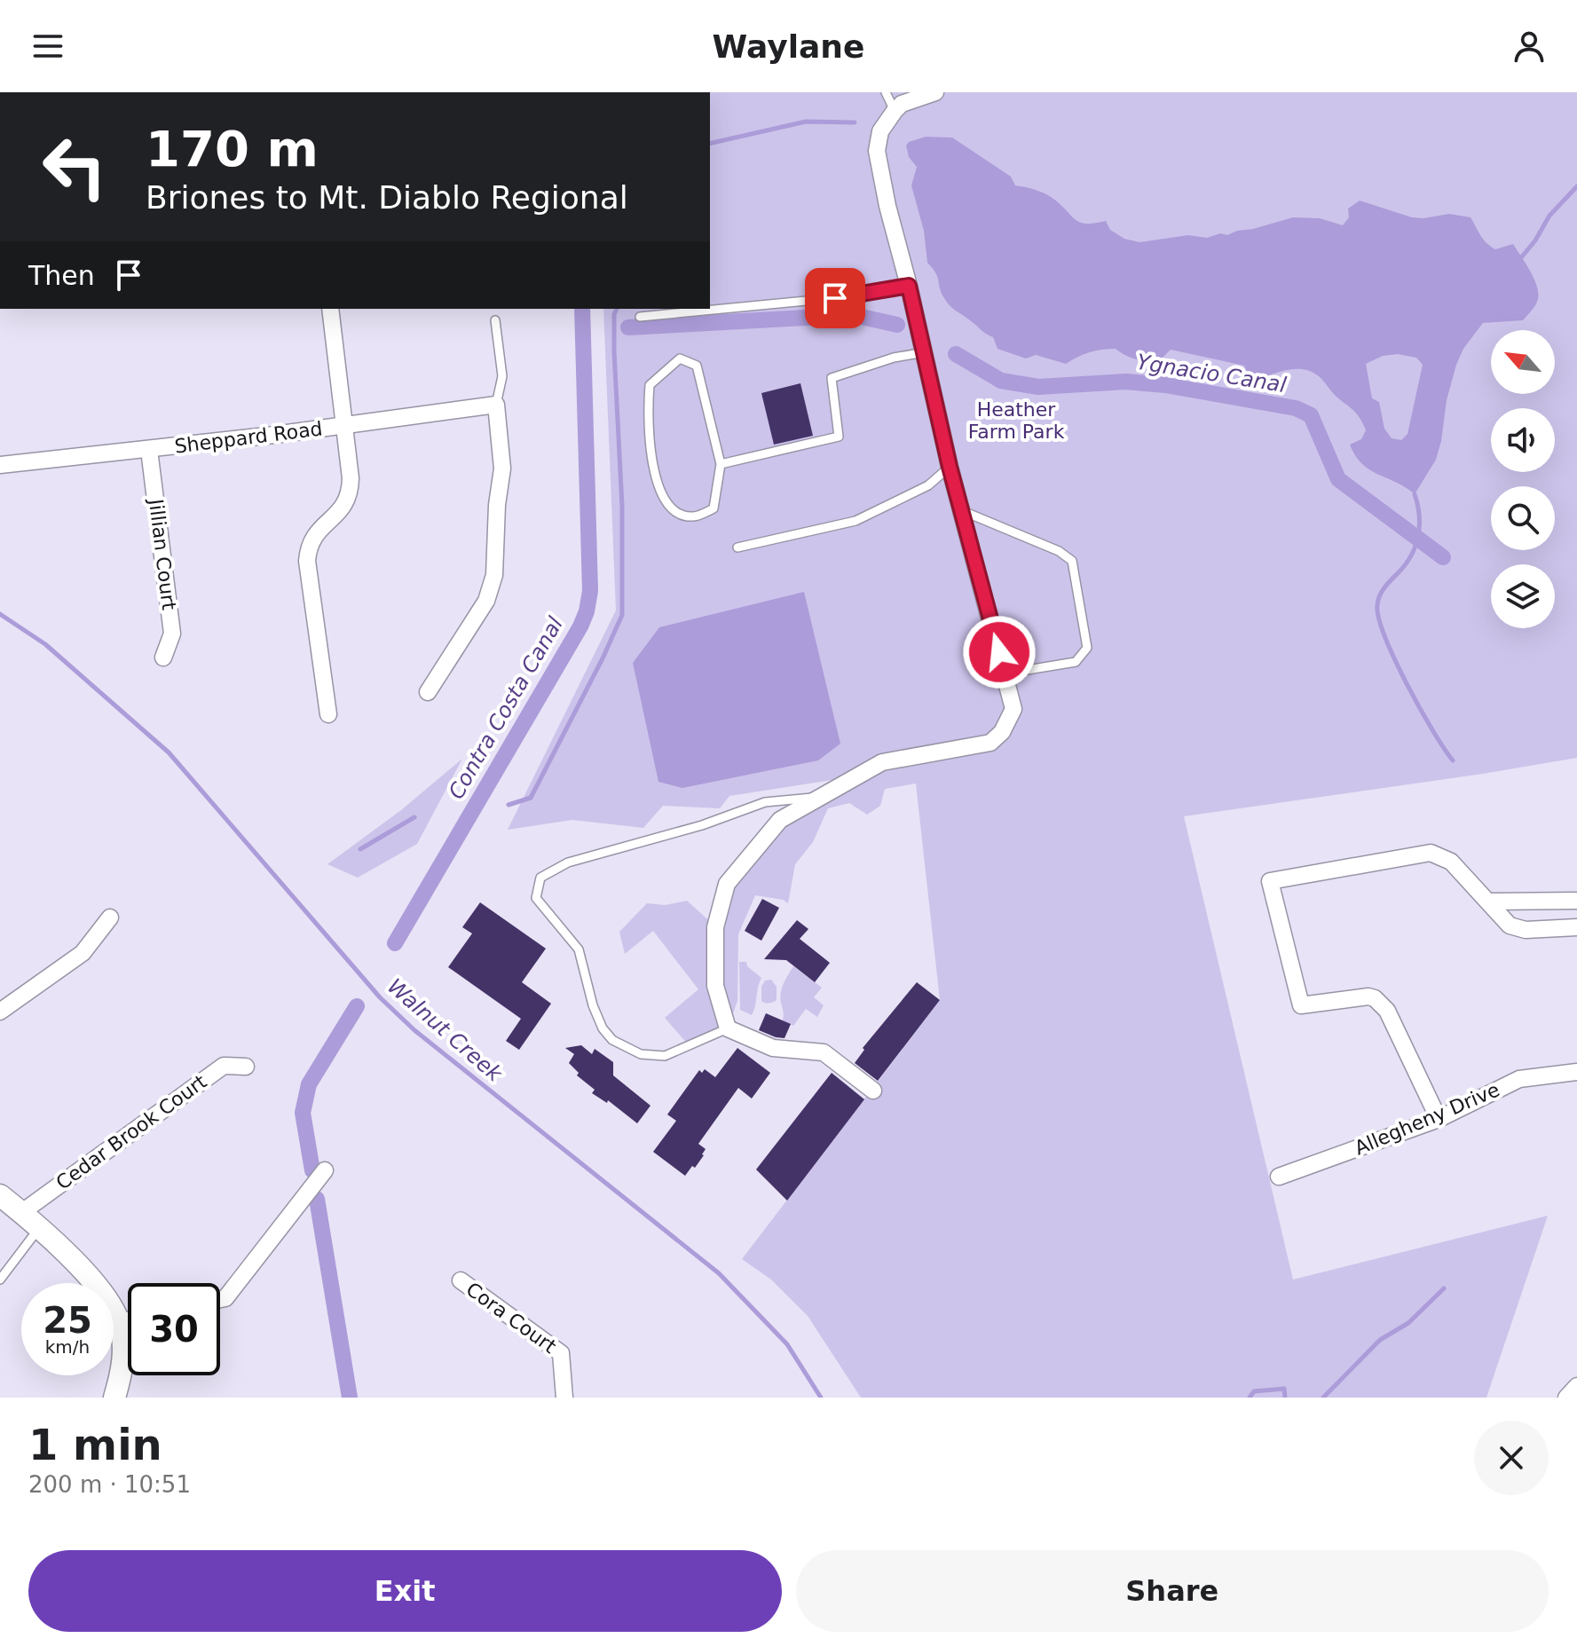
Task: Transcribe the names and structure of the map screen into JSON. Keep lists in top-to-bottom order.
{
  "streets": {
    "street": [
      "Sheppard Road",
      "Jillian Court",
      "Allegheny Drive",
      "Cedar Brook Court",
      "Cora Court"
    ]
  },
  "crossings": [
    ["Sheppard Road", "Jillian Court"]
  ],
  "water": ["Ygnacio Canal", "Contra Costa Canal", "Walnut Creek"],
  "parks": ["Heather Farm Park"],
  "north": "top left",
  "page": {
    "header": "Waylane",
    "turn": ["170 m", "Briones to Mt. Diablo Regional"],
    "then": "Then",
    "speed": "25 km/h",
    "limit": "30",
    "heading": ["1 min", "200 m · 10:51"],
    "buttons": ["Exit", "Share"]
  }
}
